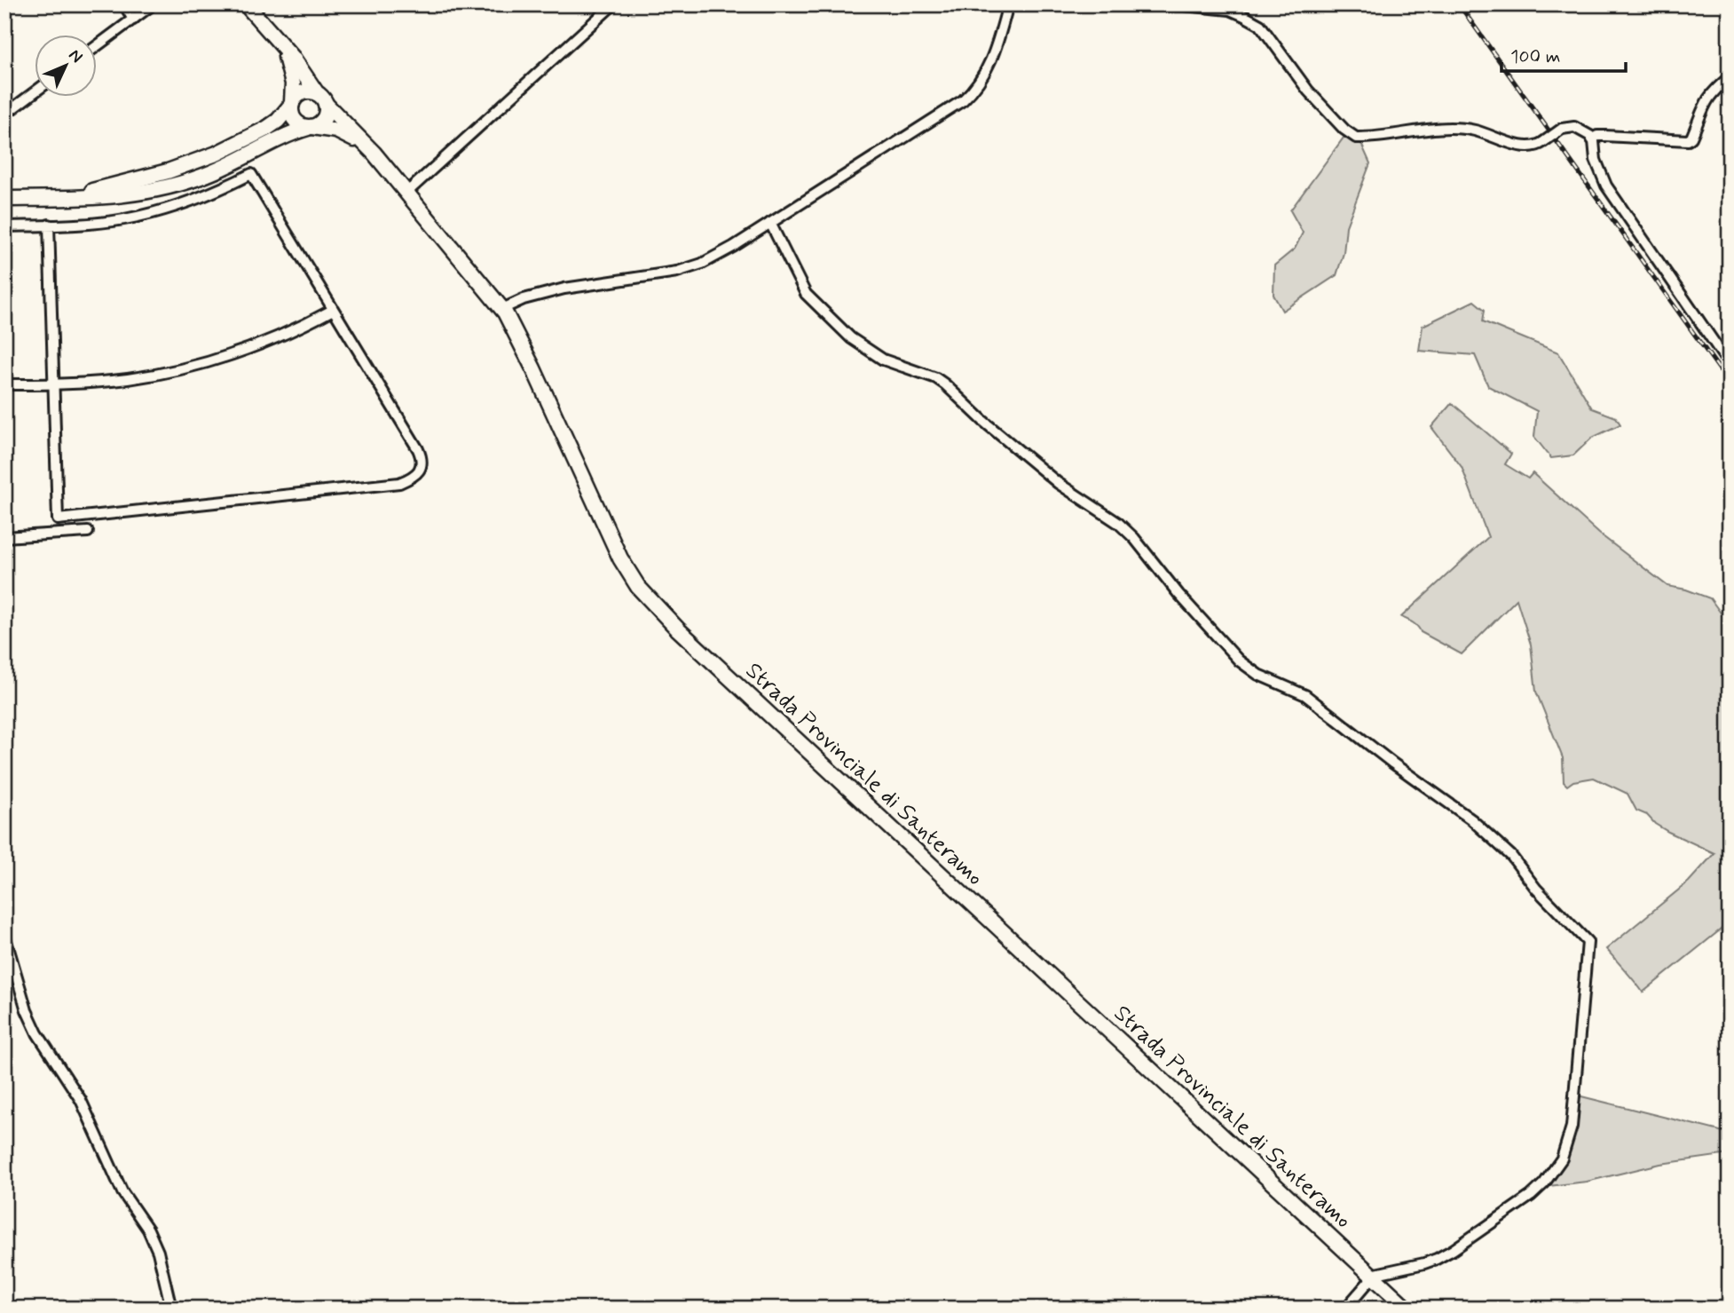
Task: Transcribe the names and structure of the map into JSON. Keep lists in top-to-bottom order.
{
  "streets": {
    "main road": ["Strada Provinciale di Santeramo"]
  },
  "scale_bar": "100 m",
  "north": "top right"
}
